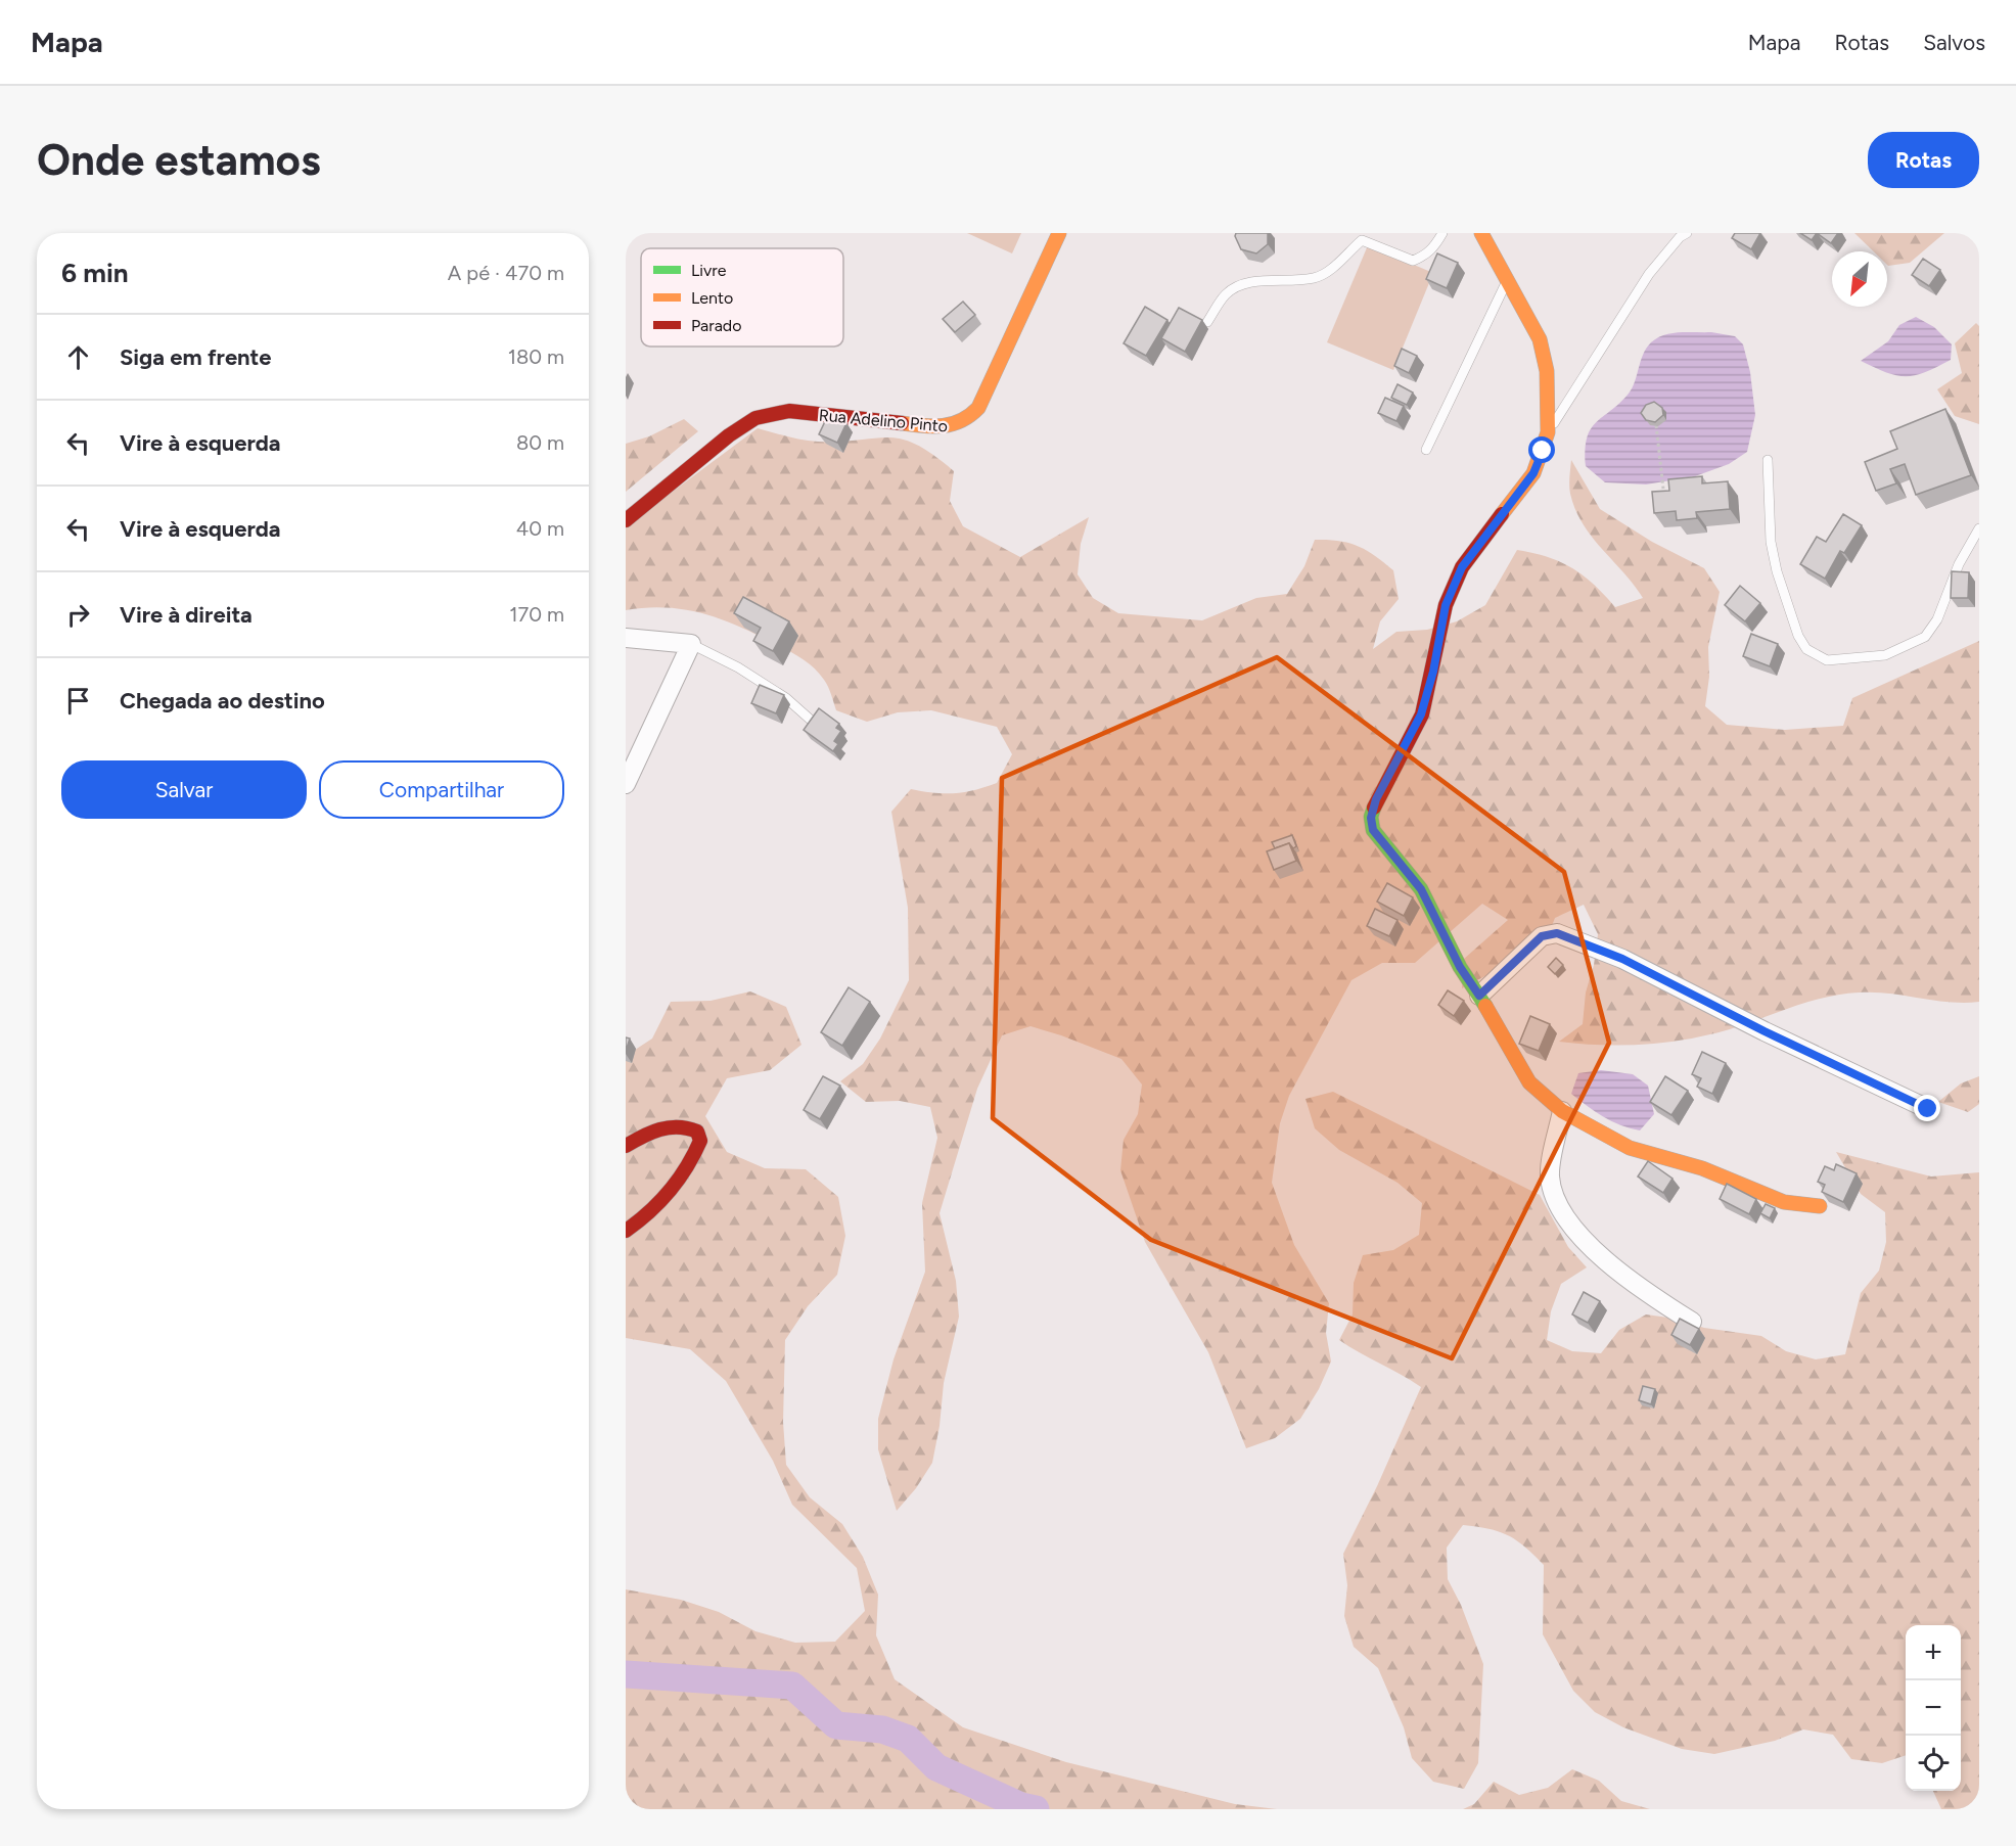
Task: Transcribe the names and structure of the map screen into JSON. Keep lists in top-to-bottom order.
{
  "streets": {
    "street": ["Rua Adelino Pinto"]
  },
  "legend": ["Livre", "Lento", "Parado"],
  "north": "bottom left",
  "page": {
    "header": "Mapa",
    "nav": ["Mapa", "Rotas", "Salvos"],
    "buttons": [
      "Rotas",
      ["Salvar", "Compartilhar"]
    ],
    "title": "Onde estamos",
    "heading": ["6 min", "A pé · 470 m"],
    "list": [
      ["Siga em frente", "180 m"],
      ["Vire à esquerda", "80 m"],
      ["Vire à esquerda", "40 m"],
      ["Vire à direita", "170 m"],
      "Chegada ao destino"
    ],
    "map_buttons": ["+", "−"]
  }
}
